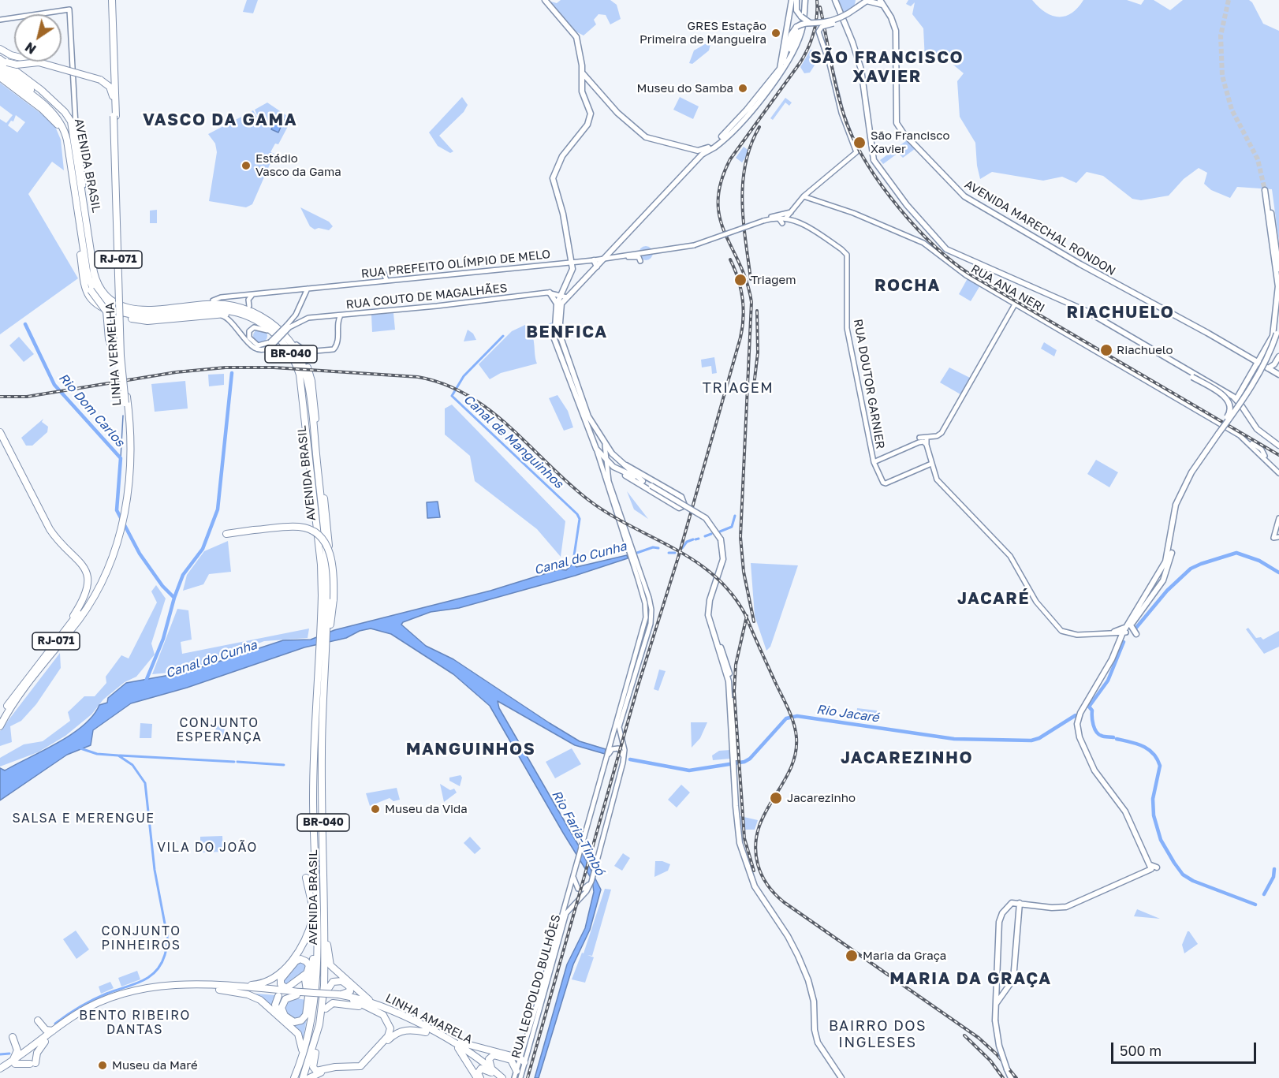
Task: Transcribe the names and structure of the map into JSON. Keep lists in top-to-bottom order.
{
  "streets": {
    "highway": [
      "AVENIDA BRASIL",
      "RJ-071",
      "LINHA VERMELHA",
      "BR-040",
      "LINHA AMARELA"
    ],
    "main road": [
      "AVENIDA MARECHAL RONDON",
      "RUA PREFEITO OLÍMPIO DE MELO",
      "RUA ANA NERI",
      "RUA COUTO DE MAGALHÃES",
      "RUA DOUTOR GARNIER",
      "RUA LEOPOLDO BULHÕES"
    ]
  },
  "crossings": [
    ["AVENIDA BRASIL", "RUA PREFEITO OLÍMPIO DE MELO"]
  ],
  "districts": [
    "SÃO FRANCISCO XAVIER",
    "VASCO DA GAMA",
    "ROCHA",
    "RIACHUELO",
    "BENFICA",
    "TRIAGEM",
    "JACARÉ",
    "CONJUNTO ESPERANÇA",
    "MANGUINHOS",
    "JACAREZINHO",
    "SALSA E MERENGUE",
    "VILA DO JOÃO",
    "CONJUNTO PINHEIROS",
    "MARIA DA GRAÇA",
    "BENTO RIBEIRO DANTAS",
    "BAIRRO DOS INGLESES"
  ],
  "water": [
    "Rio Dom Carlos",
    "Canal de Manguinhos",
    "Canal do Cunha",
    "Rio Jacaré",
    "Rio Faria-Timbó"
  ],
  "places": [
    "GRES Estação Primeira de Mangueira",
    "Museu do Samba",
    "São Francisco Xavier",
    "Estádio Vasco da Gama",
    "Triagem",
    "Riachuelo",
    "Jacarezinho",
    "Museu da Vida",
    "Maria da Graça",
    "Museu da Maré"
  ],
  "scale_bar": "500 m",
  "north": "bottom left"
}
